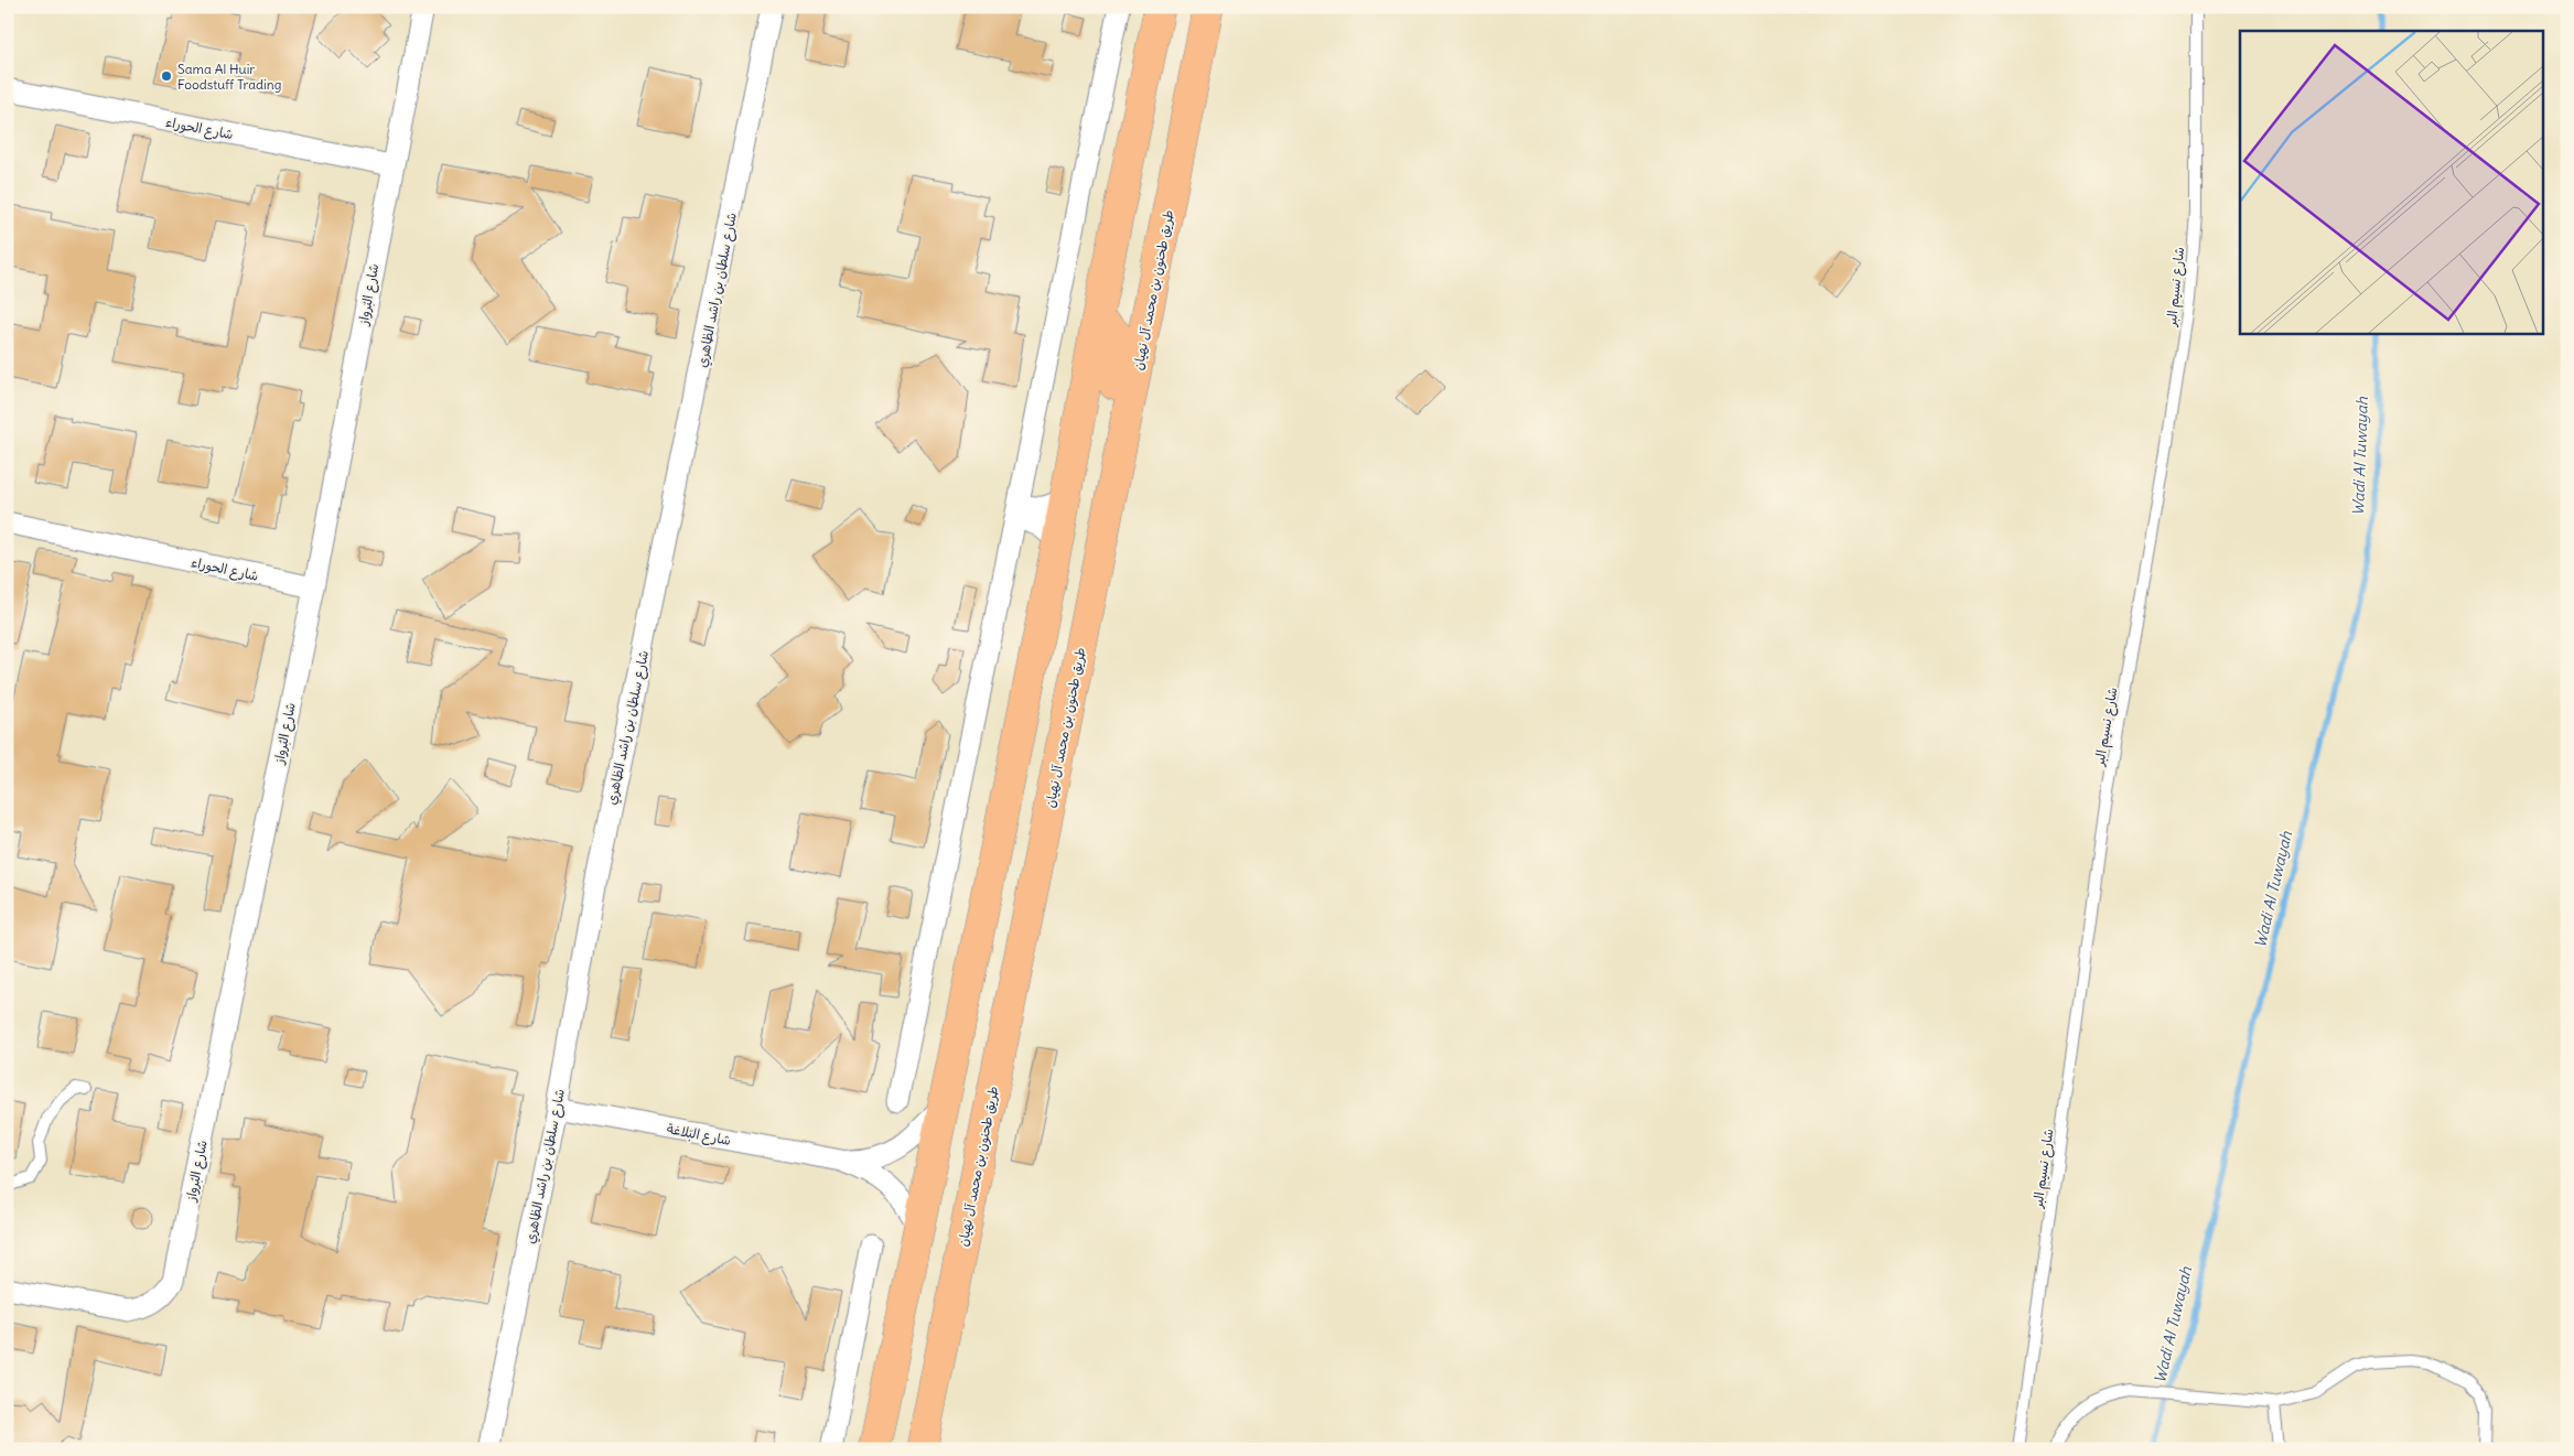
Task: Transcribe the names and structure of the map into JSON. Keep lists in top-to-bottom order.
{
  "streets": {
    "main road": ["طريق طحنون بن محمد آل نهيان"],
    "street": [
      "شارع الحوراء",
      "شارع سلطان بن راشد الظاهري",
      "شارع البُرواز",
      "شارع البَلاغة"
    ],
    "lane": ["شارع نسيم البر"]
  },
  "crossings": [
    ["شارع الحوراء", "شارع البُرواز"],
    ["شارع سلطان بن راشد الظاهري", "شارع البَلاغة"]
  ],
  "water": ["Wadi Al Tuwayah"],
  "places": ["Sama Al Huir Foodstuff Trading"]
}
